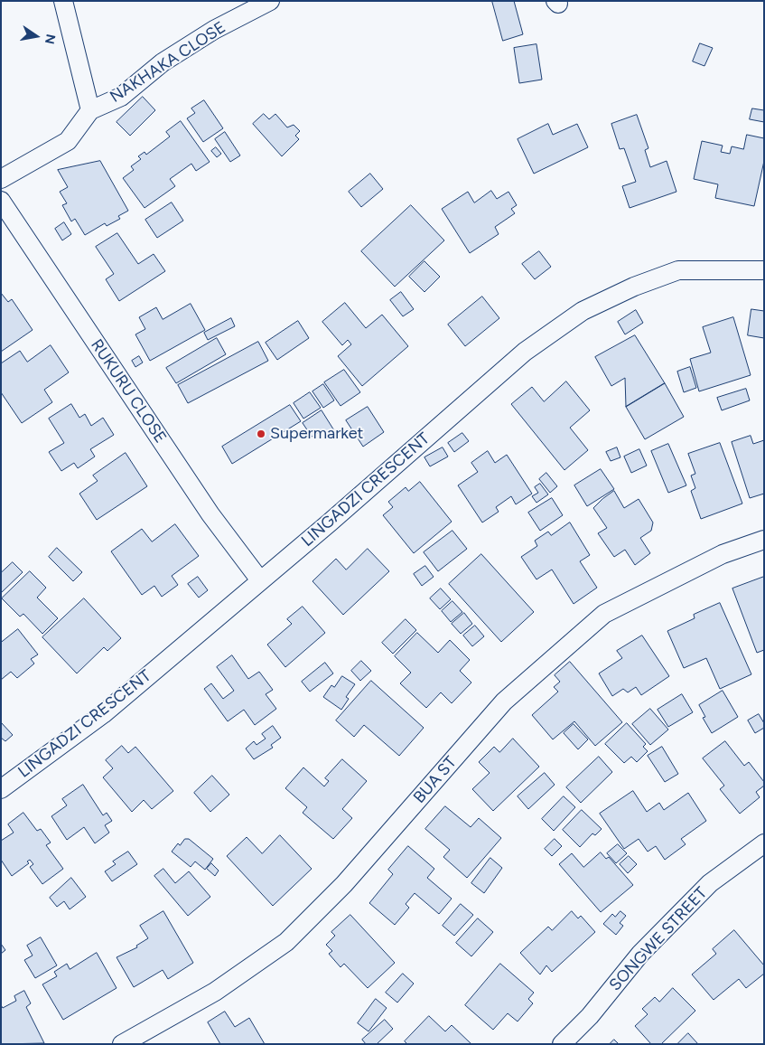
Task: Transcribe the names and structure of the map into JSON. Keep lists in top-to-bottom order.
{
  "streets": {
    "street": [
      "NAKHAKA CLOSE",
      "RUKURU CLOSE",
      "LINGADZI CRESCENT",
      "BUA ST",
      "SONGWE STREET"
    ]
  },
  "crossings": [
    ["RUKURU CLOSE", "LINGADZI CRESCENT"]
  ],
  "places": ["Supermarket"],
  "north": "right"
}
